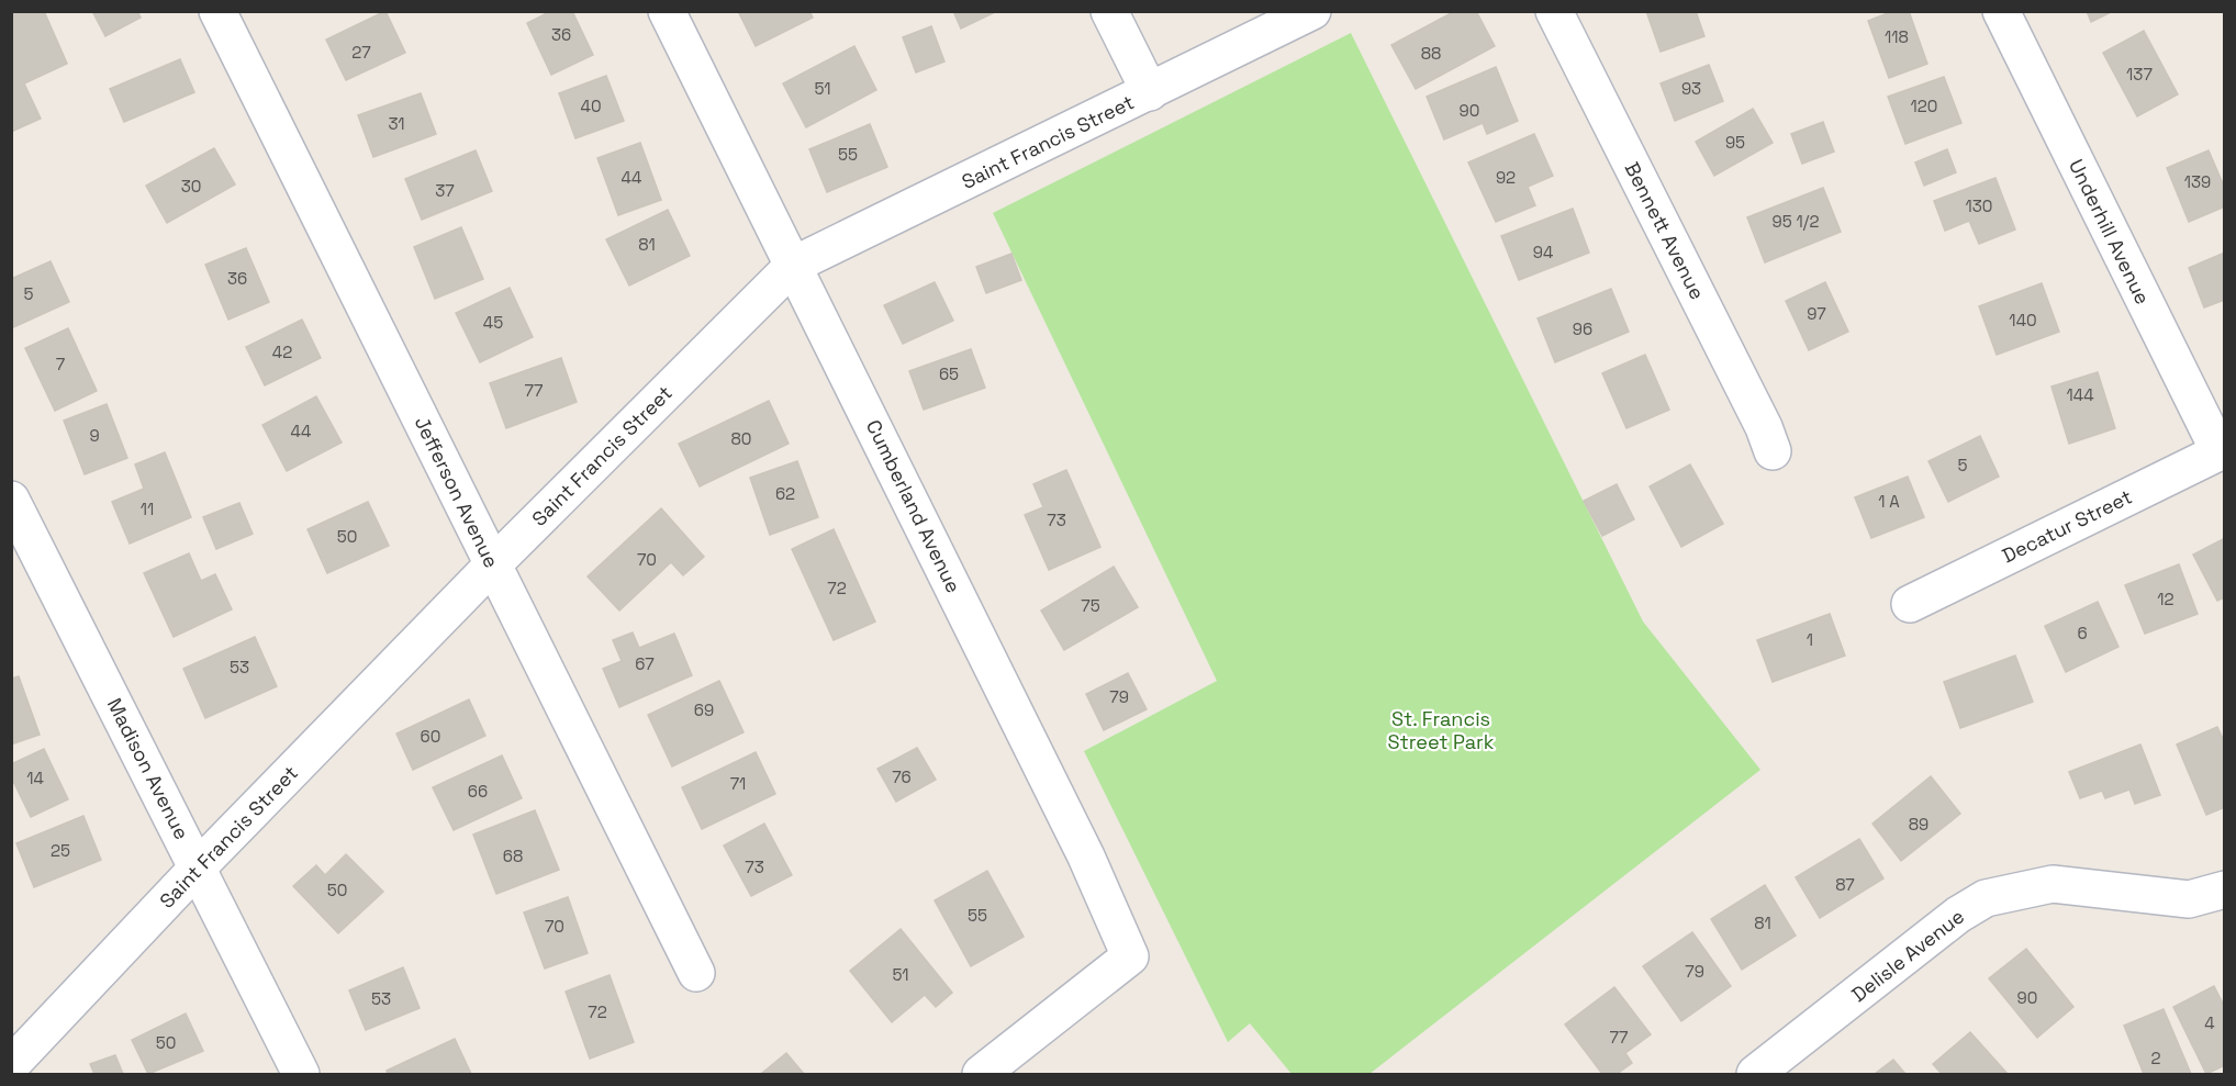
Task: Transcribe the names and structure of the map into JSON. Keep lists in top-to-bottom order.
{
  "streets": {
    "street": [
      "Saint Francis Street",
      "Bennett Avenue",
      "Underhill Avenue",
      "Jefferson Avenue",
      "Cumberland Avenue",
      "Decatur Street",
      "Madison Avenue",
      "Delisle Avenue"
    ]
  },
  "crossings": [
    ["Saint Francis Street", "Jefferson Avenue"],
    ["Saint Francis Street", "Cumberland Avenue"],
    ["Saint Francis Street", "Madison Avenue"],
    ["Underhill Avenue", "Decatur Street"]
  ],
  "parks": ["St. Francis Street Park"],
  "house_numbers": [
    "36",
    "118",
    "27",
    "88",
    "137",
    "51",
    "93",
    "40",
    "120",
    "90",
    "31",
    "95",
    "55",
    "44",
    "92",
    "139",
    "30",
    "37",
    "130",
    "95 1/2",
    "81",
    "94",
    "36",
    "5",
    "97",
    "140",
    "45",
    "96",
    "42",
    "7",
    "65",
    "77",
    "144",
    "44",
    "9",
    "80",
    "5",
    "62",
    "1 A",
    "11",
    "73",
    "50",
    "70",
    "72",
    "12",
    "75",
    "6",
    "1",
    "67",
    "53",
    "79",
    "69",
    "60",
    "76",
    "14",
    "71",
    "66",
    "89",
    "25",
    "68",
    "73",
    "87",
    "50",
    "55",
    "81",
    "70",
    "79",
    "51",
    "90",
    "53",
    "72",
    "4",
    "77",
    "50",
    "2"
  ]
}
